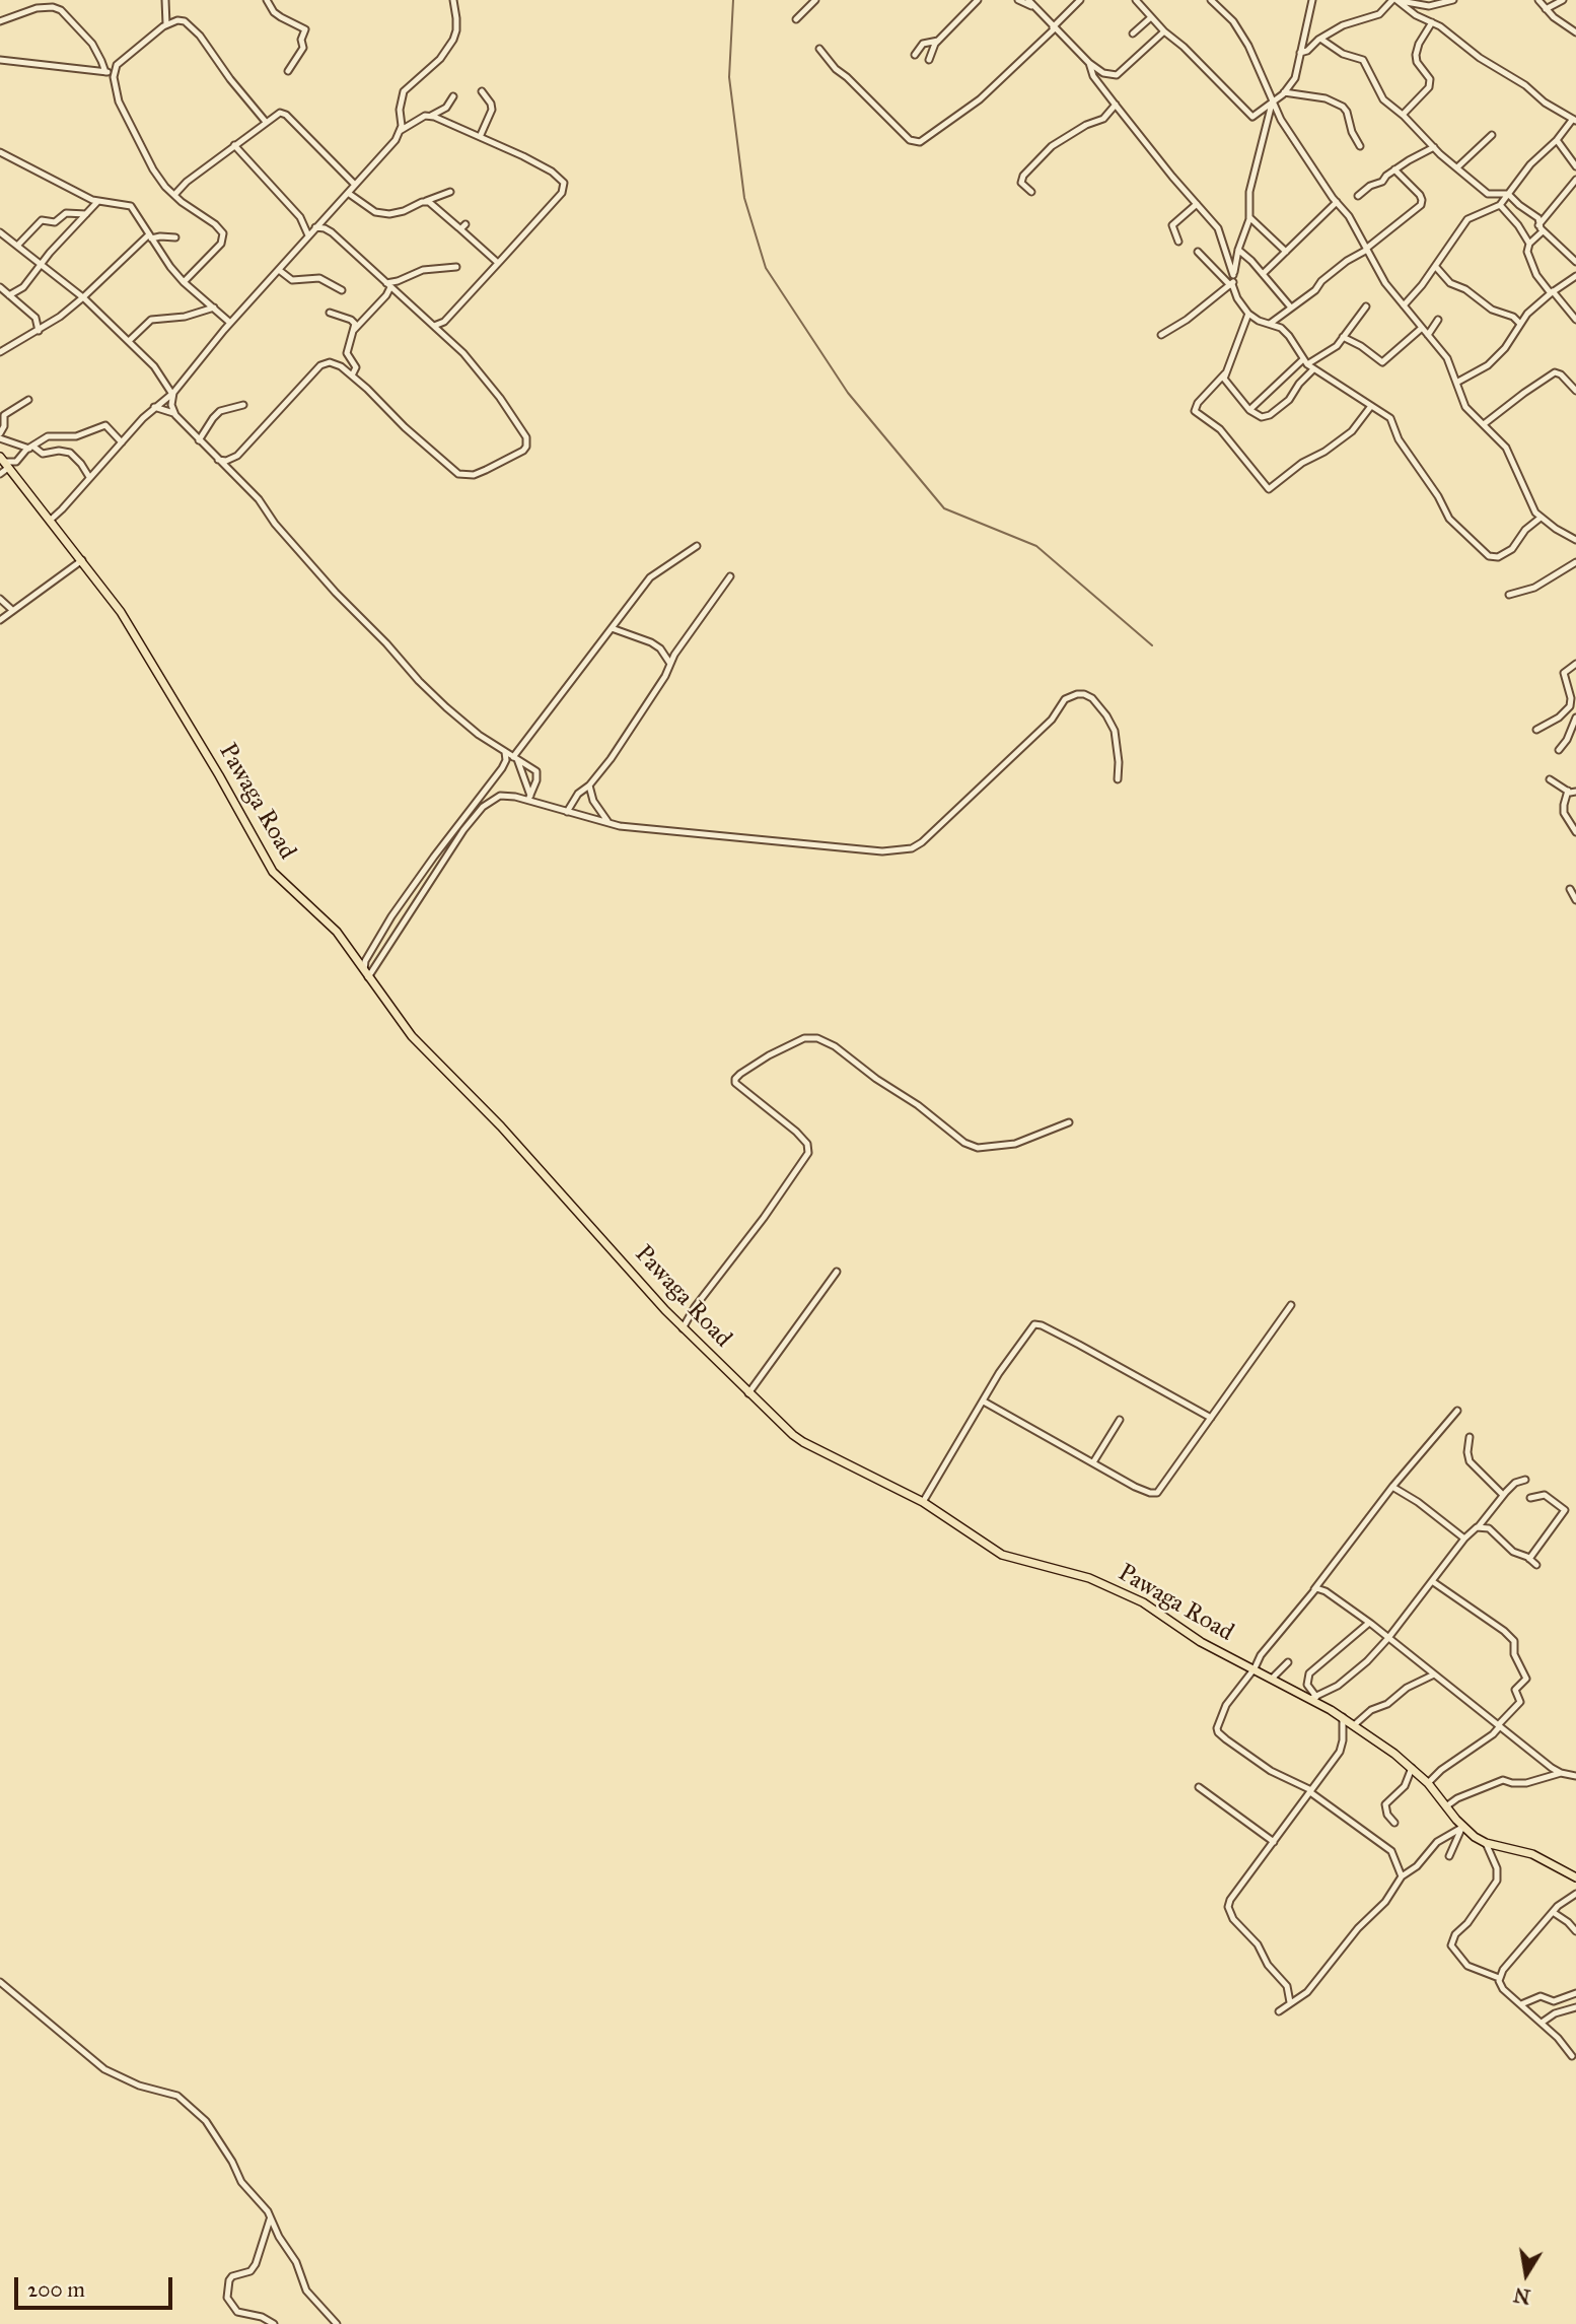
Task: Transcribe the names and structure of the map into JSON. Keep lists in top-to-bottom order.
{
  "streets": {
    "main road": ["Pawaga Road"]
  },
  "scale_bar": "200 m",
  "north": "bottom"
}
